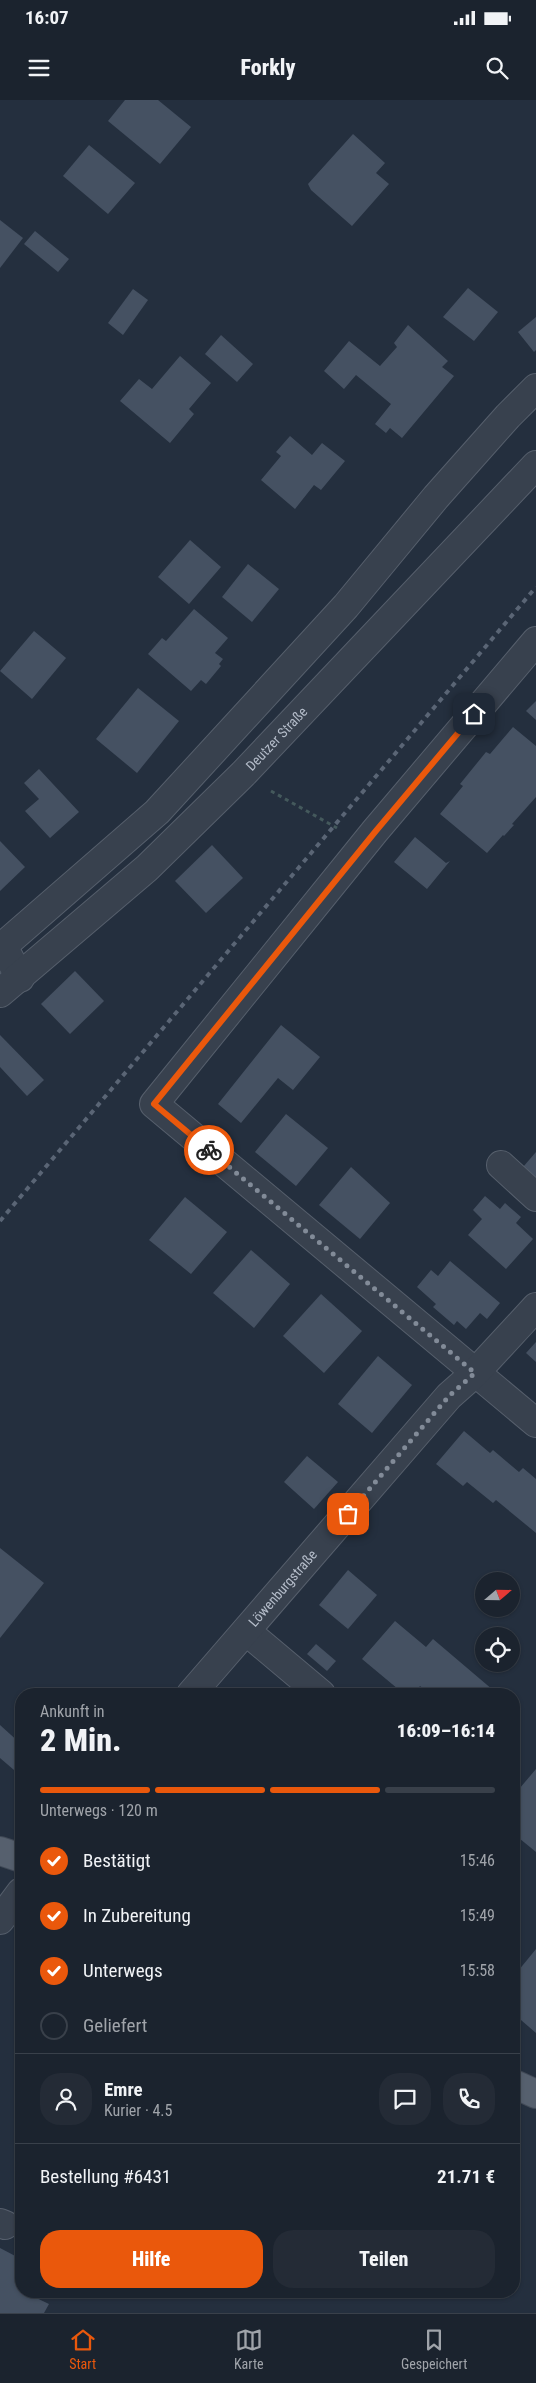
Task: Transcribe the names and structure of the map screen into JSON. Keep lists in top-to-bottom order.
{
  "streets": {
    "street": ["Deutzer Straße", "Löwenburgstraße"]
  },
  "north": "right",
  "page": {
    "status": "16:07",
    "header": "Forkly",
    "heading": ["2 Min.", "Ankunft in", "16:09–16:14"],
    "panel": [
      "Emre",
      "Kurier · 4.5",
      "Bestellung #6431",
      "21.71 €"
    ],
    "bar": "Unterwegs · 120 m",
    "list": [
      ["Bestätigt", "15:46"],
      ["In Zubereitung", "15:49"],
      ["Unterwegs", "15:58"],
      "Geliefert"
    ],
    "buttons": ["Hilfe", "Teilen"],
    "tabs": ["Start", "Karte", "Gespeichert"]
  }
}
